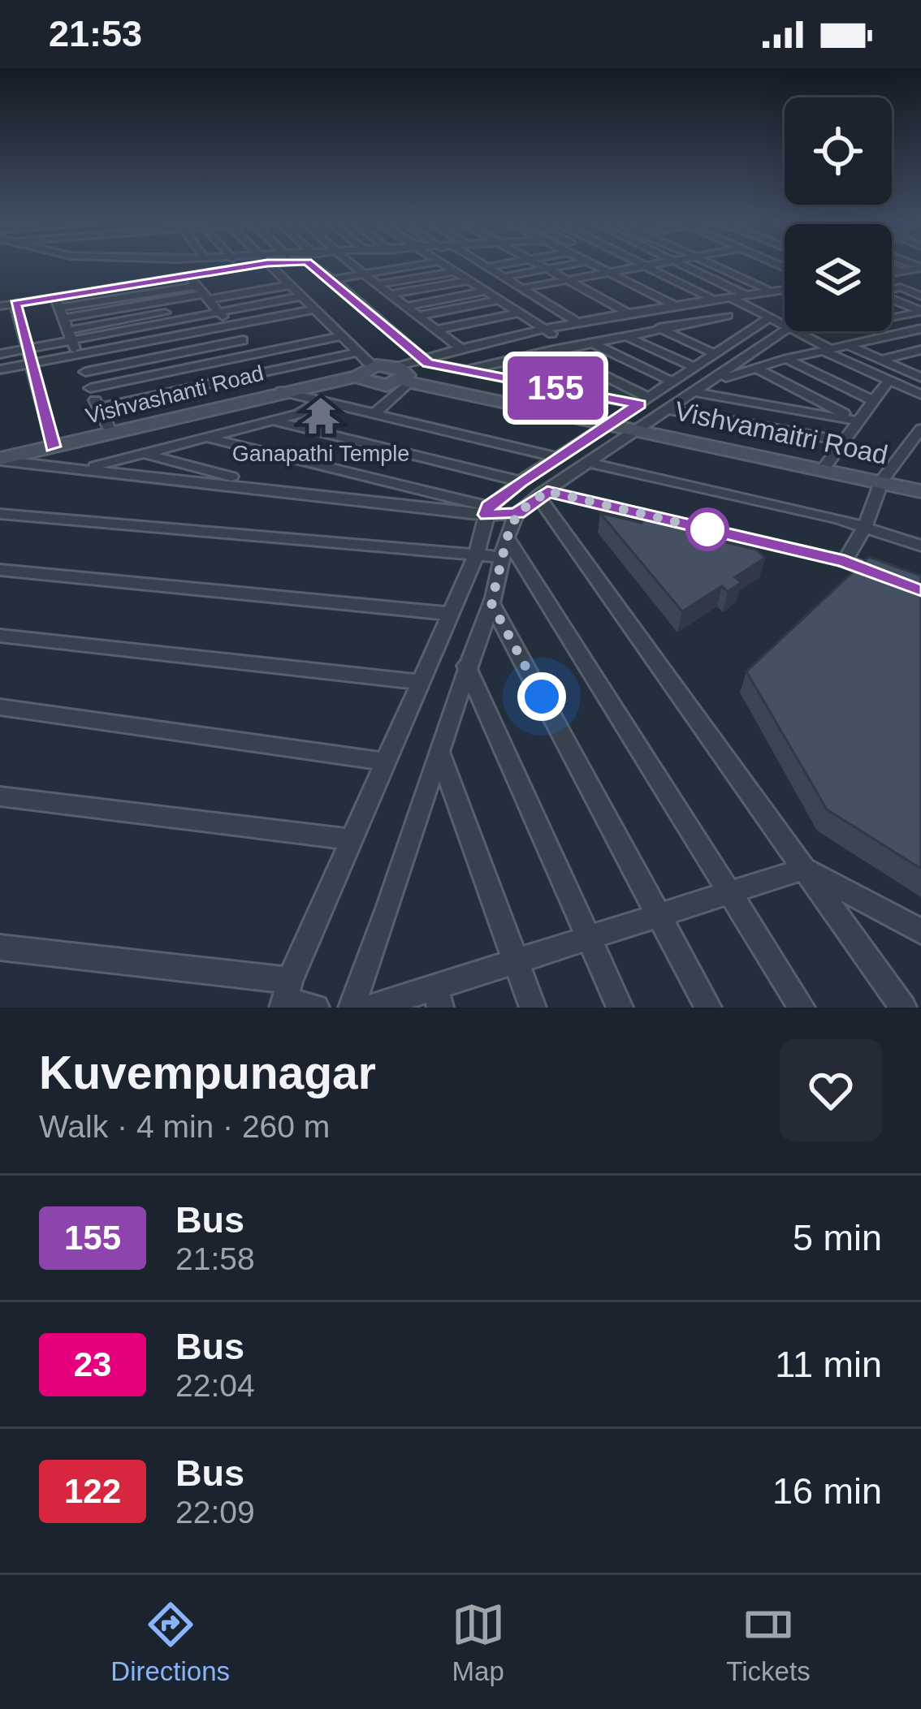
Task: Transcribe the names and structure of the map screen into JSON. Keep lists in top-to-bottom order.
{
  "streets": {
    "street": ["Vishvashanti Road", "Vishvamaitri Road"]
  },
  "crossings": [
    ["Vishvashanti Road", "Vishvamaitri Road"]
  ],
  "places": {
    "temple": ["Ganapathi Temple"]
  },
  "lines": ["bus line 155"],
  "page": {
    "status": "21:53",
    "on_map": "155",
    "heading": ["Kuvempunagar", "Walk · 4 min · 260 m"],
    "list": [
      {
        "mark": "155",
        "name": "Bus",
        "note": "21:58",
        "value": "5 min"
      },
      {
        "mark": "23",
        "name": "Bus",
        "note": "22:04",
        "value": "11 min"
      },
      {
        "mark": "122",
        "name": "Bus",
        "note": "22:09",
        "value": "16 min"
      }
    ],
    "tabs": ["Directions", "Map", "Tickets"]
  }
}
